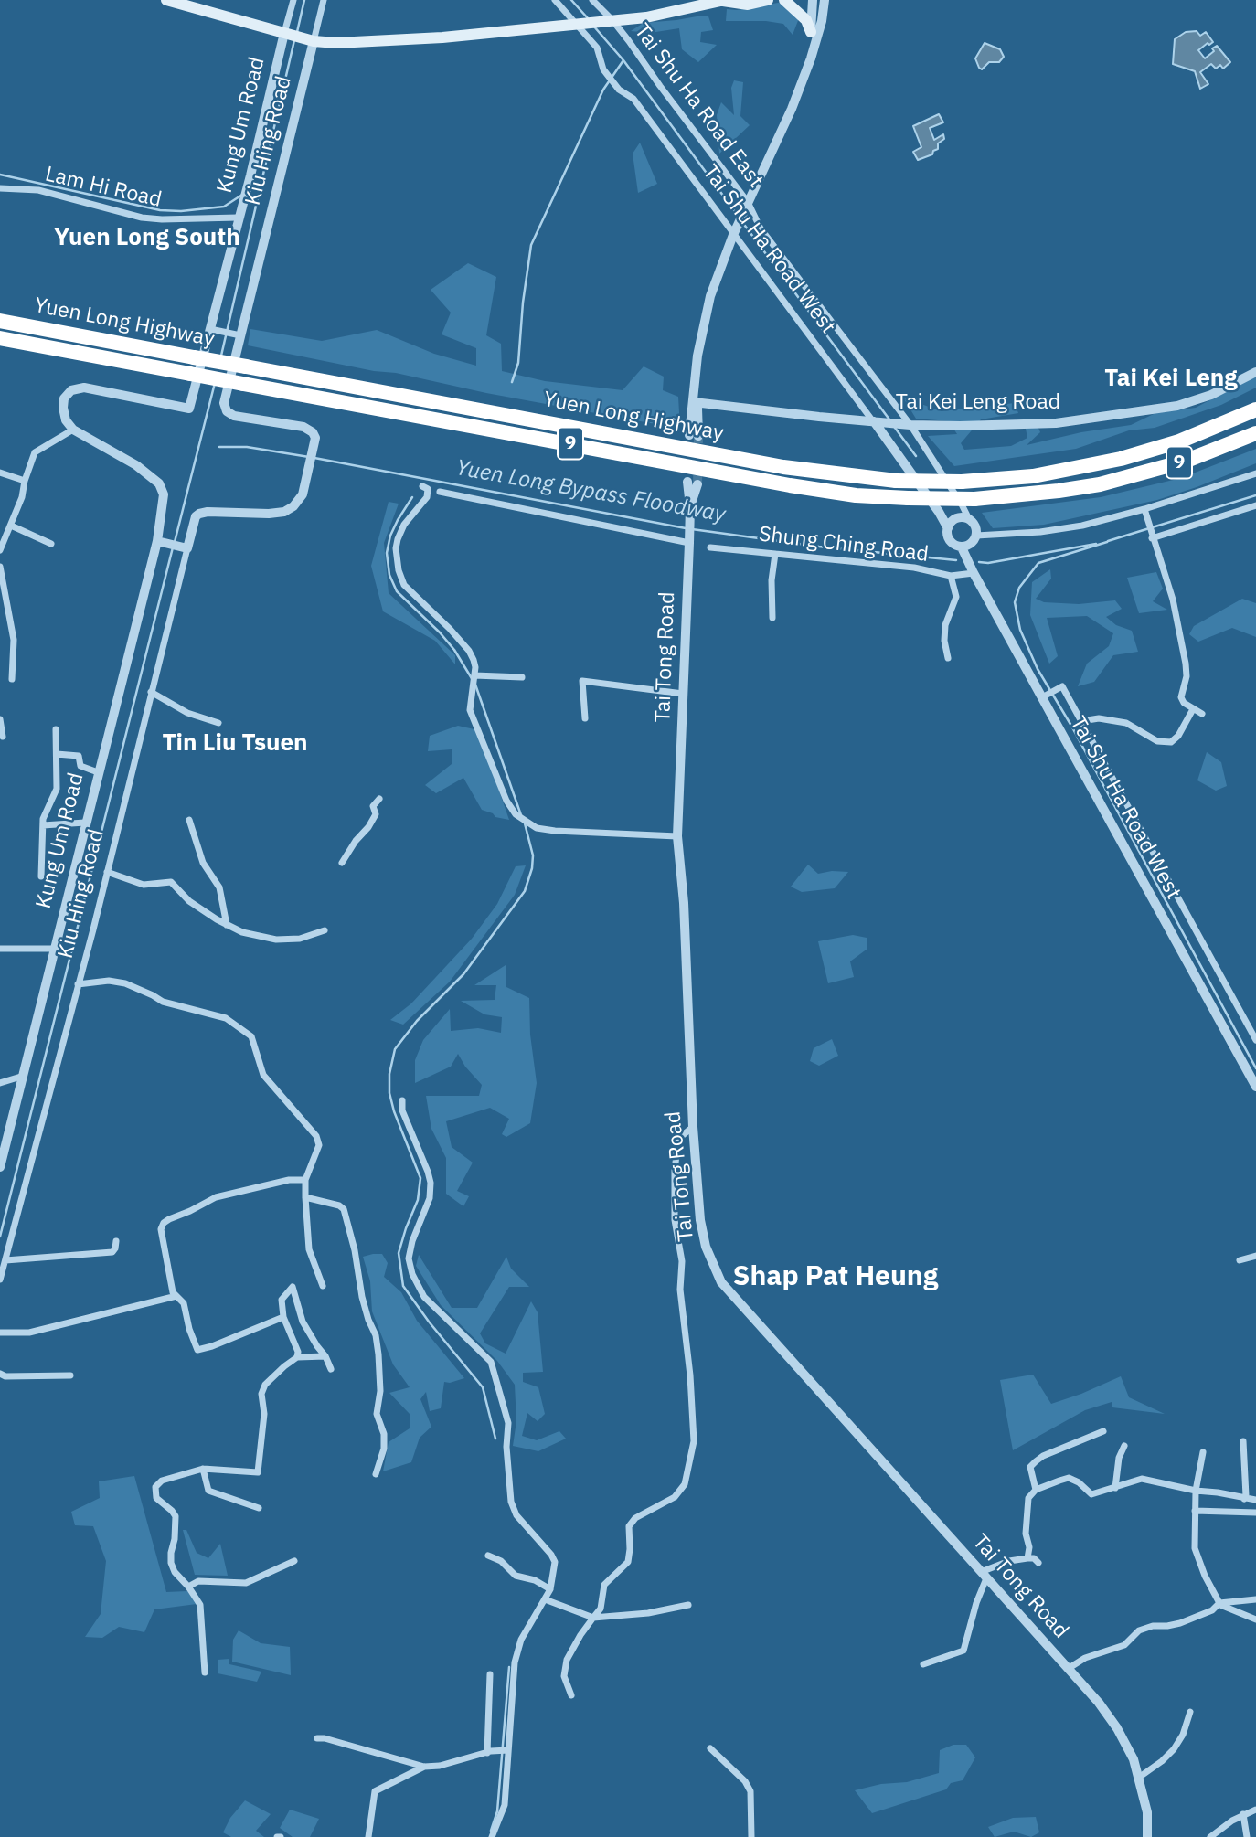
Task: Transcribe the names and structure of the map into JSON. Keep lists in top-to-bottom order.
{
  "streets": {
    "highway": ["Yuen Long Highway", "9"],
    "street": [
      "Tai Shu Ha Road East",
      "Kung Um Road",
      "Kiu Hing Road",
      "Lam Hi Road",
      "Tai Shu Ha Road West",
      "Tai Kei Leng Road",
      "Shung Ching Road",
      "Tai Tong Road"
    ]
  },
  "crossings": [
    ["Tai Shu Ha Road East", "Tai Shu Ha Road West"],
    ["Tai Shu Ha Road East", "Tai Kei Leng Road"],
    ["Kung Um Road", "Lam Hi Road"],
    ["Tai Shu Ha Road West", "Tai Kei Leng Road"],
    ["Tai Shu Ha Road West", "Shung Ching Road"]
  ],
  "districts": [
    "Yuen Long South",
    "Tai Kei Leng",
    "Tin Liu Tsuen",
    "Shap Pat Heung"
  ],
  "water": ["Yuen Long Bypass Floodway"]
}
